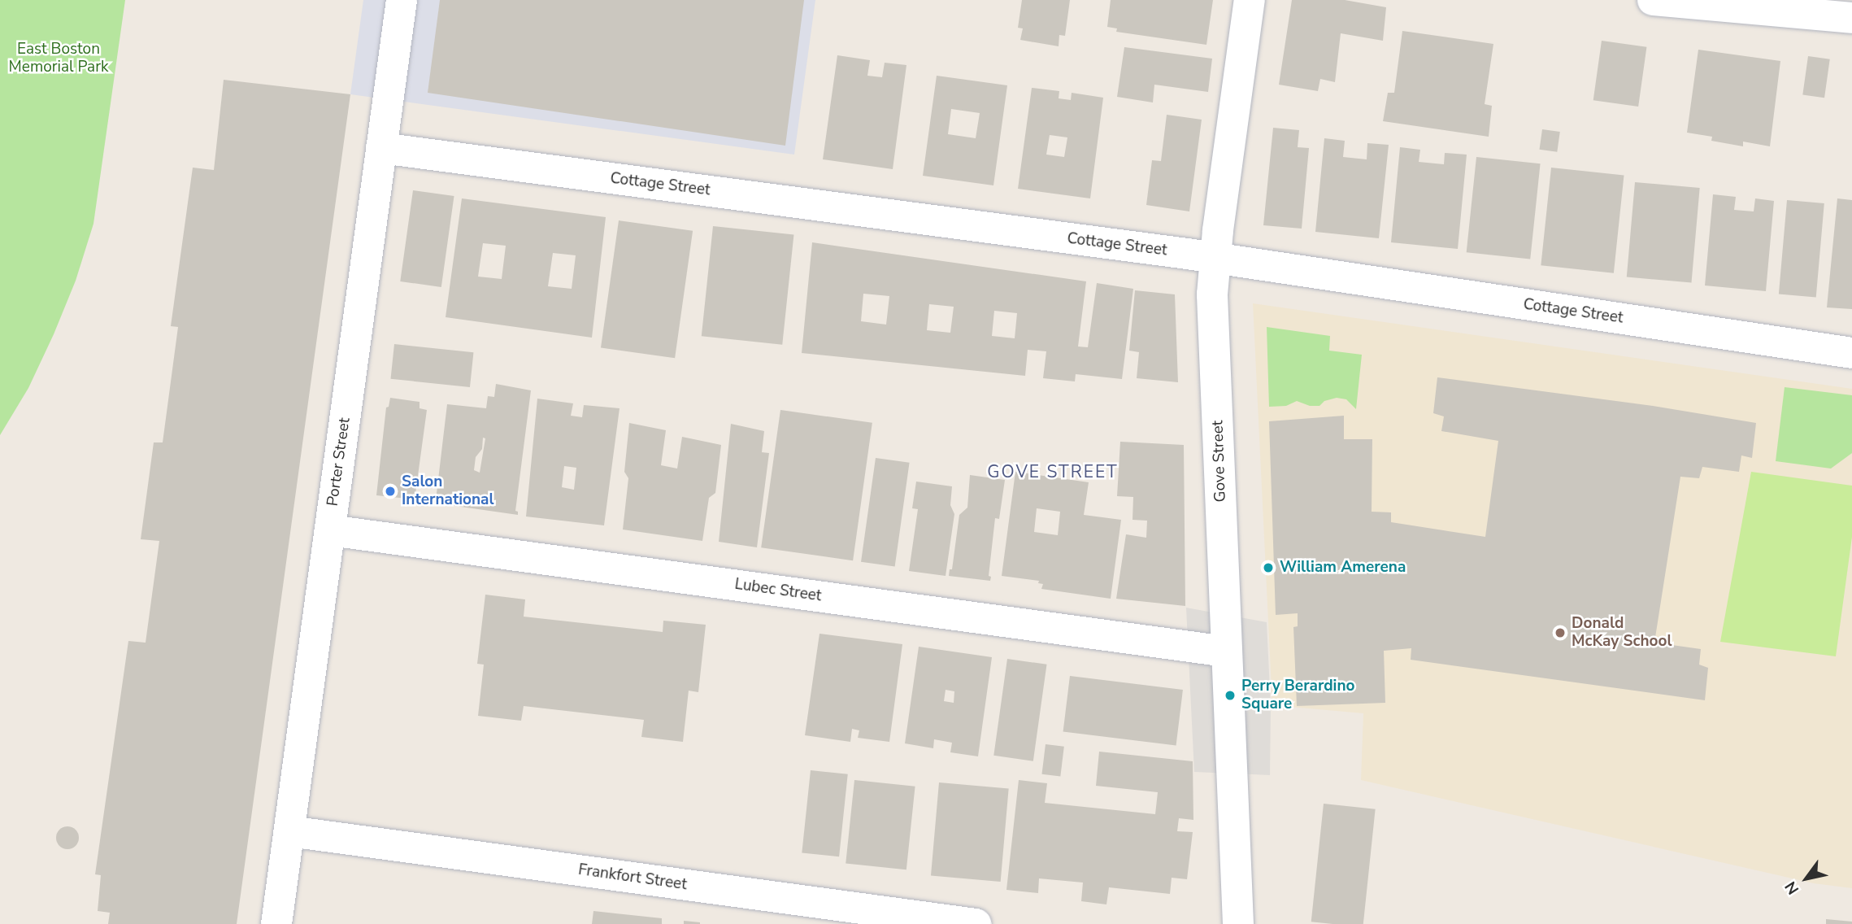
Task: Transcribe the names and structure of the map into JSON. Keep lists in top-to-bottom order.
{
  "streets": {
    "street": [
      "Cottage Street",
      "Gove Street",
      "Porter Street",
      "Lubec Street",
      "Frankfort Street"
    ]
  },
  "crossings": [
    ["Cottage Street", "Gove Street"],
    ["Cottage Street", "Porter Street"],
    ["Gove Street", "Lubec Street"],
    ["Porter Street", "Lubec Street"],
    ["Porter Street", "Frankfort Street"]
  ],
  "districts": ["GOVE STREET"],
  "parks": ["East Boston Memorial Park"],
  "places": [
    "Salon International",
    "William Amerena",
    "Donald McKay School",
    "Perry Berardino Square"
  ],
  "north": "bottom left"
}
